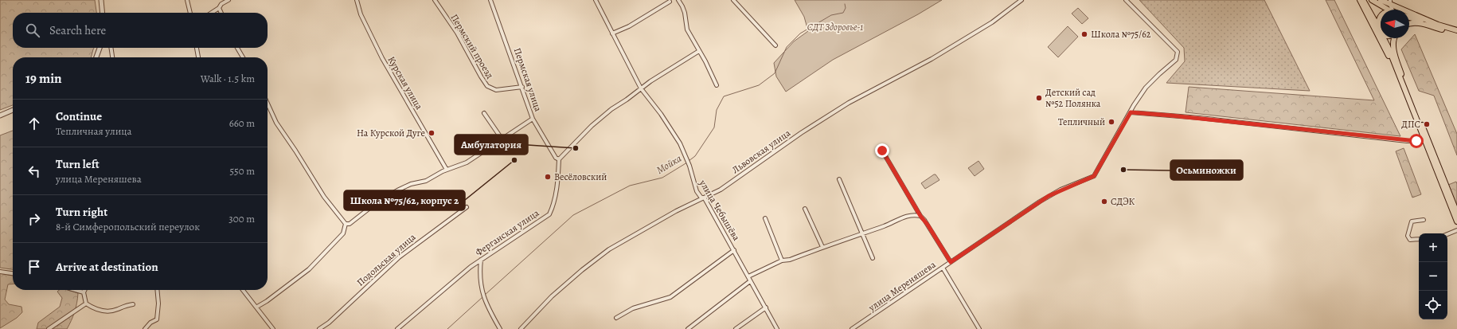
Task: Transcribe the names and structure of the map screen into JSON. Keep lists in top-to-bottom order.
{
  "streets": {
    "street": [
      "Пермский проезд",
      "Пермская улица",
      "Курская улица",
      "Львовская улица",
      "улица Чебышёва",
      "Ферганская улица",
      "Подольская улица",
      "улица Мереняшева"
    ]
  },
  "crossings": [
    ["Пермский проезд", "Пермская улица"],
    ["Пермская улица", "Ферганская улица"],
    ["Львовская улица", "улица Чебышёва"]
  ],
  "water": ["Мойка"],
  "parks": ["СДТ Здоровье-1"],
  "places": [
    "Школа №75/62",
    "Детский сад №52 Полянка",
    "Тепличный",
    "ДПС",
    "На Курской Дуге",
    "Амбулатория",
    "Школа №75/62, корпус 2",
    "Осьминожки",
    "Весёловский",
    "СДЭК"
  ],
  "north": "left",
  "page": {
    "search": "Search here",
    "heading": ["19 min", "Walk · 1.5 km"],
    "list": [
      ["Continue", "Тепличная улица", "660 m"],
      ["Turn left", "улица Мереняшева", "550 m"],
      ["Turn right", "8-й Симферопольский переулок", "300 m"],
      "Arrive at destination"
    ],
    "map_buttons": ["+", "−"]
  }
}
